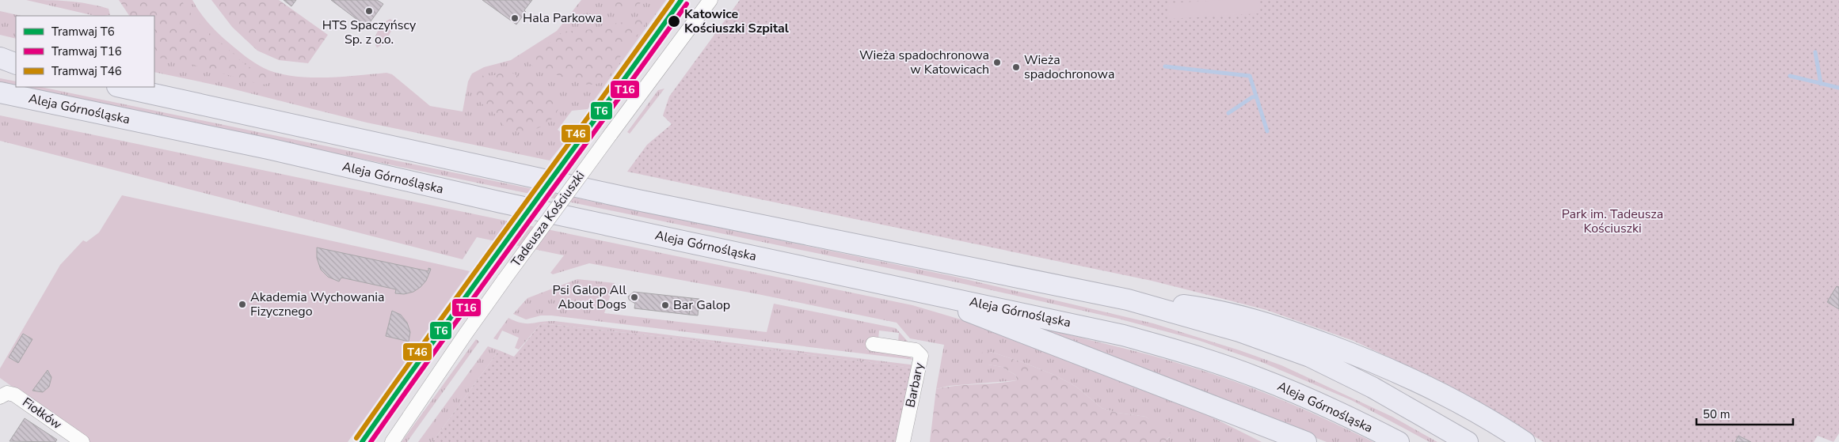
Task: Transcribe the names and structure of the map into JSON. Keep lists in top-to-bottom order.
{
  "streets": {
    "highway": ["Aleja Górnośląska"],
    "street": ["Tadeusza Kościuszki", "Barbary", "Fiołków"]
  },
  "parks": ["Park im. Tadeusza Kościuszki"],
  "places": [
    "HTS Spaczyńscy Sp. z o.o.",
    "Hala Parkowa",
    "Katowice Kościuszki Szpital",
    "Wieża spadochronowa w Katowicach",
    "Wieża spadochronowa",
    "Psi Galop All About Dogs",
    "Akademia Wychowania Fizycznego",
    "Bar Galop"
  ],
  "lines": ["tram line T6", "tram line T46", "tram line T16"],
  "legend": ["Tramwaj T6", "Tramwaj T16", "Tramwaj T46"],
  "scale_bar": "50 m"
}
